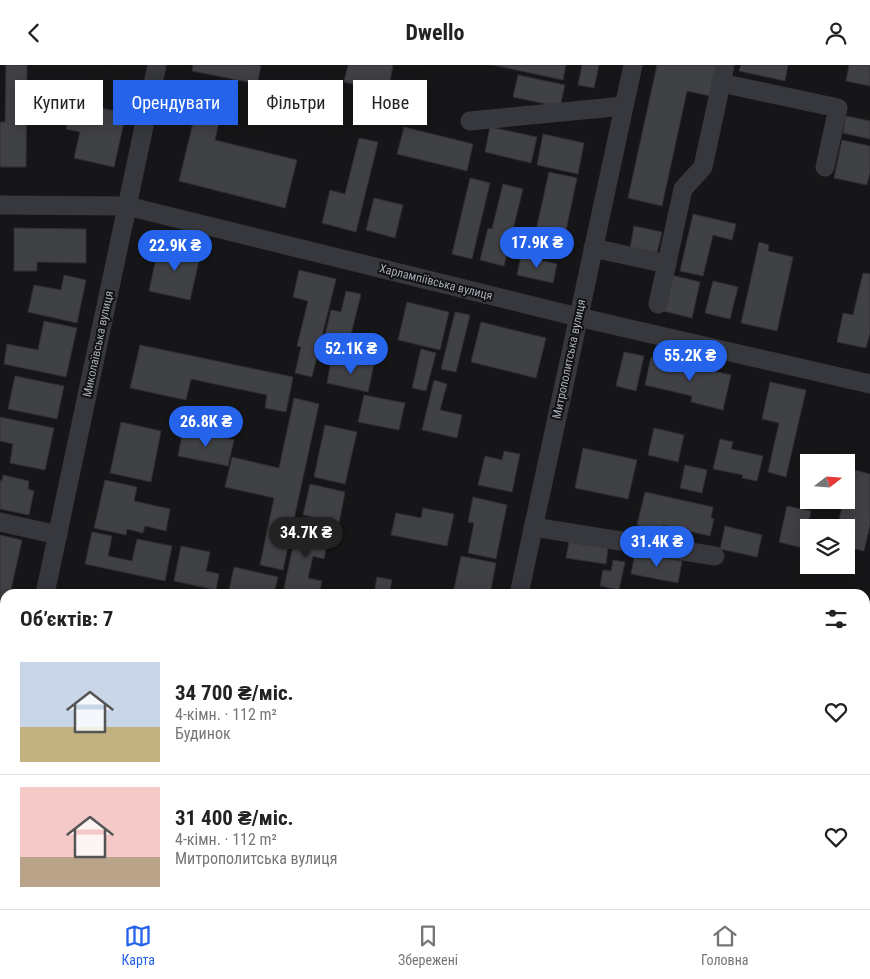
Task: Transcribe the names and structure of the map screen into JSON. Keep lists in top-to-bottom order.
{
  "streets": {
    "street": ["Харлампіївська вулиця", "Миколаївська вулиця", "Митрополитська вулиця"]
  },
  "crossings": [
    ["Харлампіївська вулиця", "Миколаївська вулиця"],
    ["Харлампіївська вулиця", "Митрополитська вулиця"]
  ],
  "north": "right",
  "page": {
    "header": "Dwello",
    "chip": [
      "Купити",
      "Орендувати",
      "Фільтри",
      "Нове"
    ],
    "price": [
      "17.9K ₴",
      "22.9K ₴",
      "52.1K ₴",
      "55.2K ₴",
      "26.8K ₴",
      "34.7K ₴",
      "31.4K ₴"
    ],
    "heading": "Об’єктів: 7",
    "list": [
      {
        "name": "34 700 ₴/міс.",
        "note": "4-кімн. · 112 m² · Будинок"
      },
      {
        "name": "31 400 ₴/міс.",
        "note": "4-кімн. · 112 m² · Митрополитська вулиця"
      }
    ],
    "tabs": ["Карта", "Збережені", "Головна"]
  }
}
